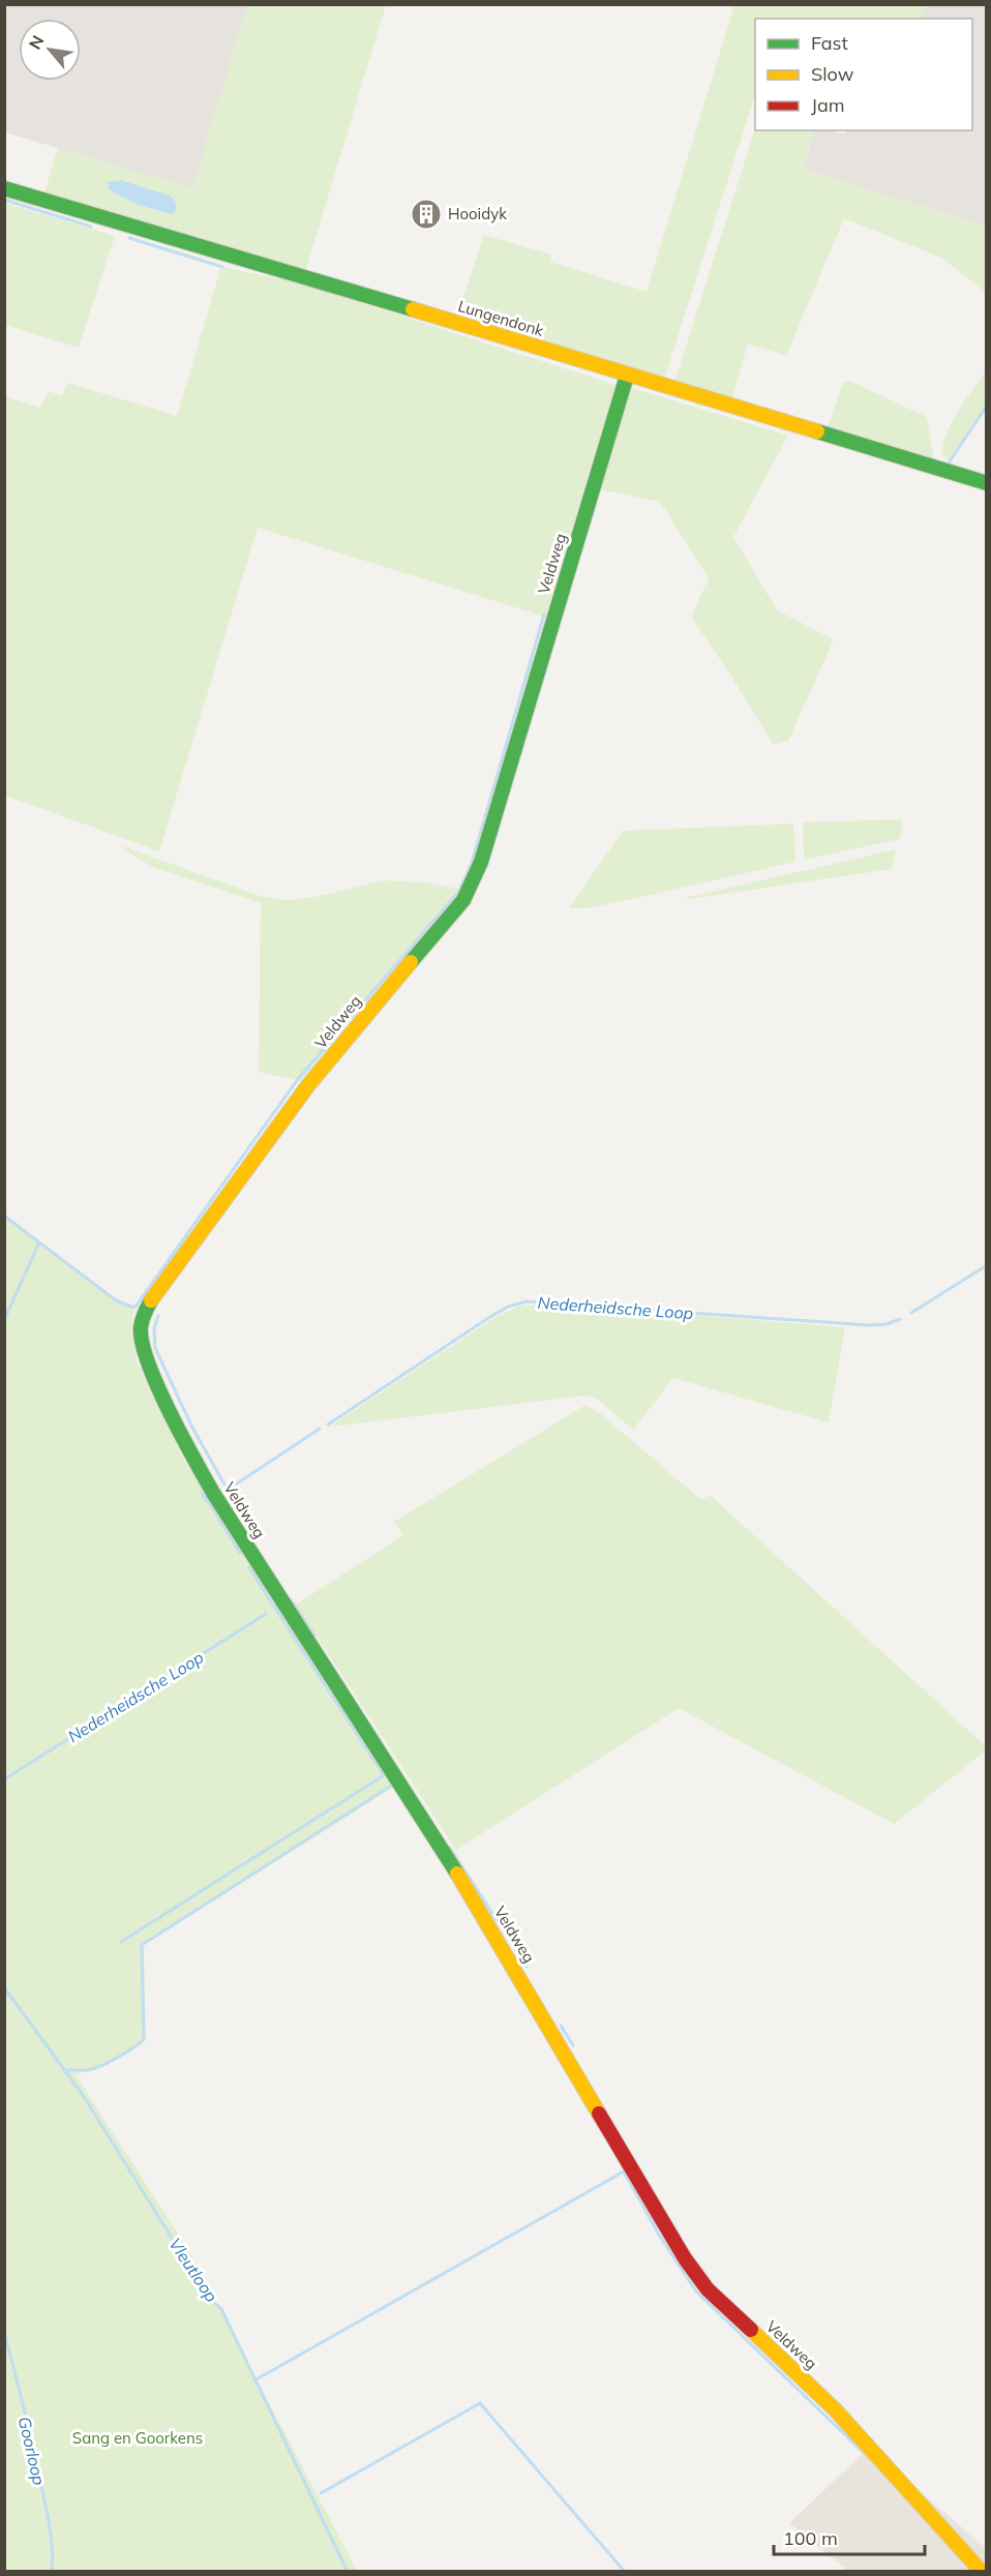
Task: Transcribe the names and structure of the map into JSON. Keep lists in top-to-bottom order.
{
  "streets": {
    "street": ["Lungendonk", "Veldweg"]
  },
  "crossings": [
    ["Lungendonk", "Veldweg"]
  ],
  "water": ["Nederheidsche Loop", "Vleutloop", "Goorloop"],
  "parks": ["Sang en Goorkens"],
  "places": {
    "building": ["Hooidyk"]
  },
  "legend": ["Fast", "Slow", "Jam"],
  "scale_bar": "100 m",
  "north": "top left"
}
